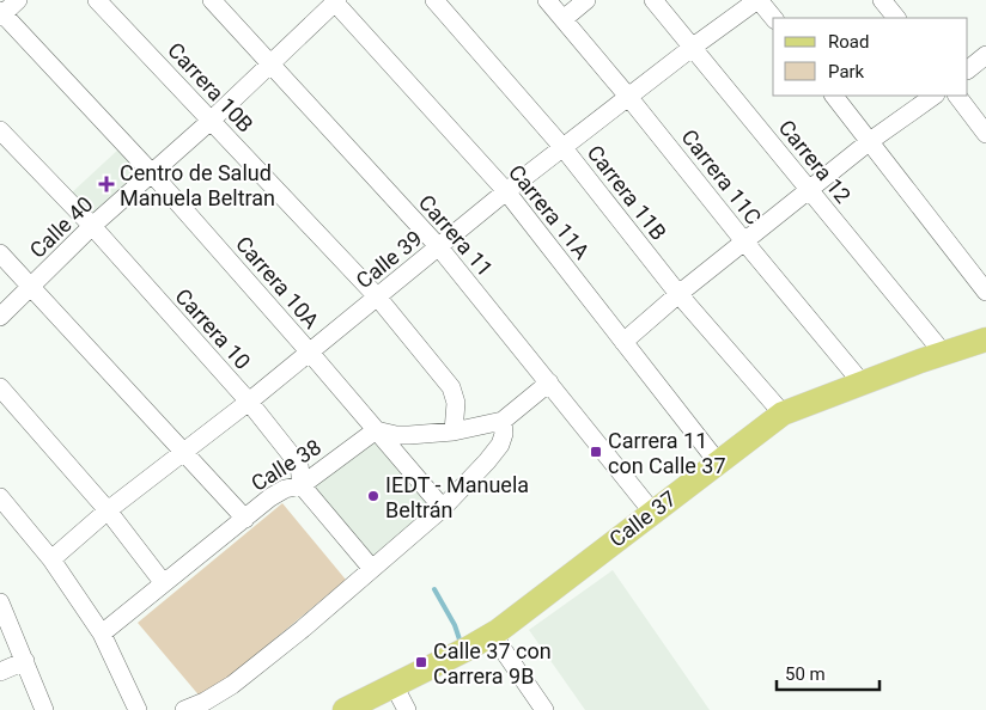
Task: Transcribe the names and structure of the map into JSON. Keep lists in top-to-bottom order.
{
  "streets": {
    "main road": ["Calle 37"],
    "street": [
      "Carrera 10B",
      "Carrera 12",
      "Carrera 11C",
      "Carrera 11B",
      "Carrera 11A",
      "Calle 40",
      "Carrera 11",
      "Calle 39",
      "Carrera 10A",
      "Carrera 10",
      "Calle 38"
    ]
  },
  "crossings": [
    ["Carrera 10B", "Calle 40"],
    ["Carrera 10B", "Calle 39"],
    ["Carrera 12", "Calle 39"],
    ["Carrera 12", "Calle 37"],
    ["Carrera 11C", "Calle 39"],
    ["Carrera 11C", "Calle 37"],
    ["Carrera 11B", "Calle 39"],
    ["Carrera 11B", "Calle 37"],
    ["Carrera 11A", "Calle 40"],
    ["Carrera 11A", "Calle 39"],
    ["Carrera 11A", "Calle 37"],
    ["Calle 40", "Carrera 11"],
    ["Calle 40", "Carrera 10A"],
    ["Calle 40", "Carrera 10"],
    ["Carrera 11", "Calle 39"],
    ["Carrera 11", "Calle 37"],
    ["Calle 39", "Carrera 10A"],
    ["Calle 39", "Carrera 10"],
    ["Carrera 10A", "Calle 38"],
    ["Carrera 10", "Calle 38"]
  ],
  "places": {
    "health": ["Centro de Salud Manuela Beltran"],
    "transit": ["Carrera 11 con Calle 37", "Calle 37 con Carrera 9B"],
    "other": ["IEDT - Manuela Beltrán"]
  },
  "legend": ["Road", "Park"],
  "scale_bar": "50 m"
}
